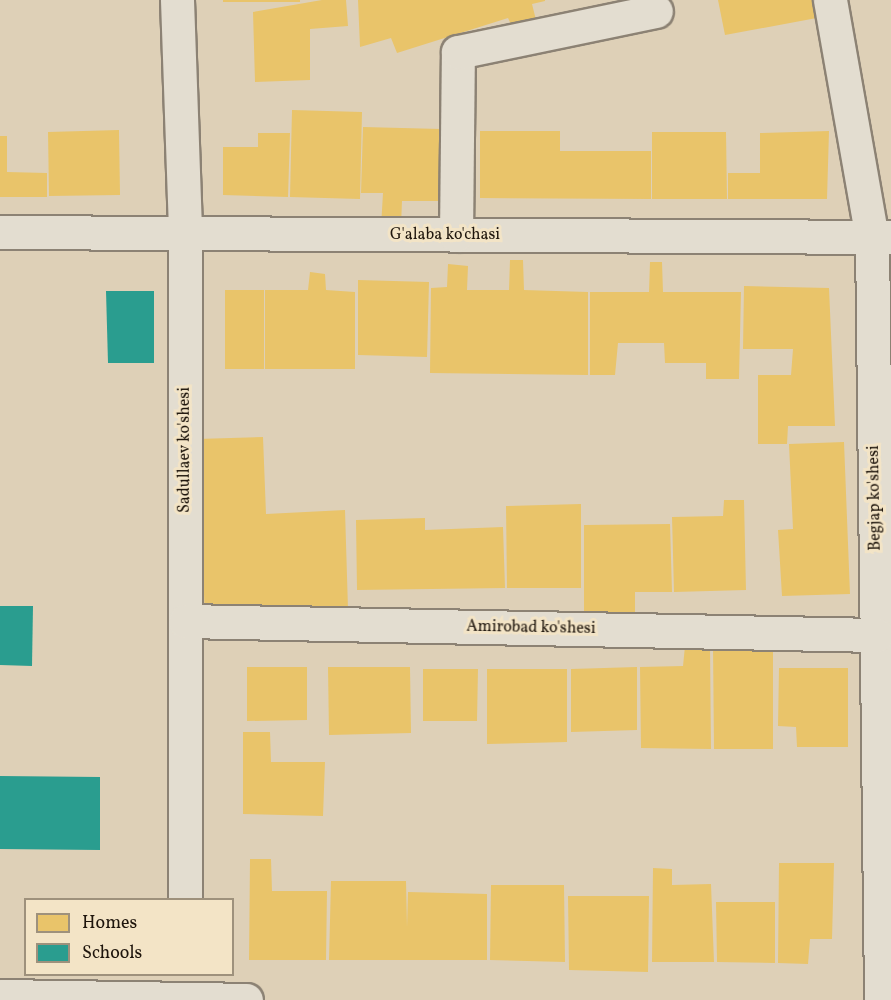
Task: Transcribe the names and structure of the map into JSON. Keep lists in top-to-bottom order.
{
  "streets": {
    "street": [
      "G'alaba ko'chasi",
      "Sadullaev ko'shesi",
      "Begjap ko'shesi",
      "Amirobad ko'shesi"
    ]
  },
  "crossings": [
    ["G'alaba ko'chasi", "Sadullaev ko'shesi"],
    ["G'alaba ko'chasi", "Begjap ko'shesi"],
    ["Sadullaev ko'shesi", "Amirobad ko'shesi"],
    ["Begjap ko'shesi", "Amirobad ko'shesi"]
  ],
  "legend": ["Homes", "Schools"]
}
